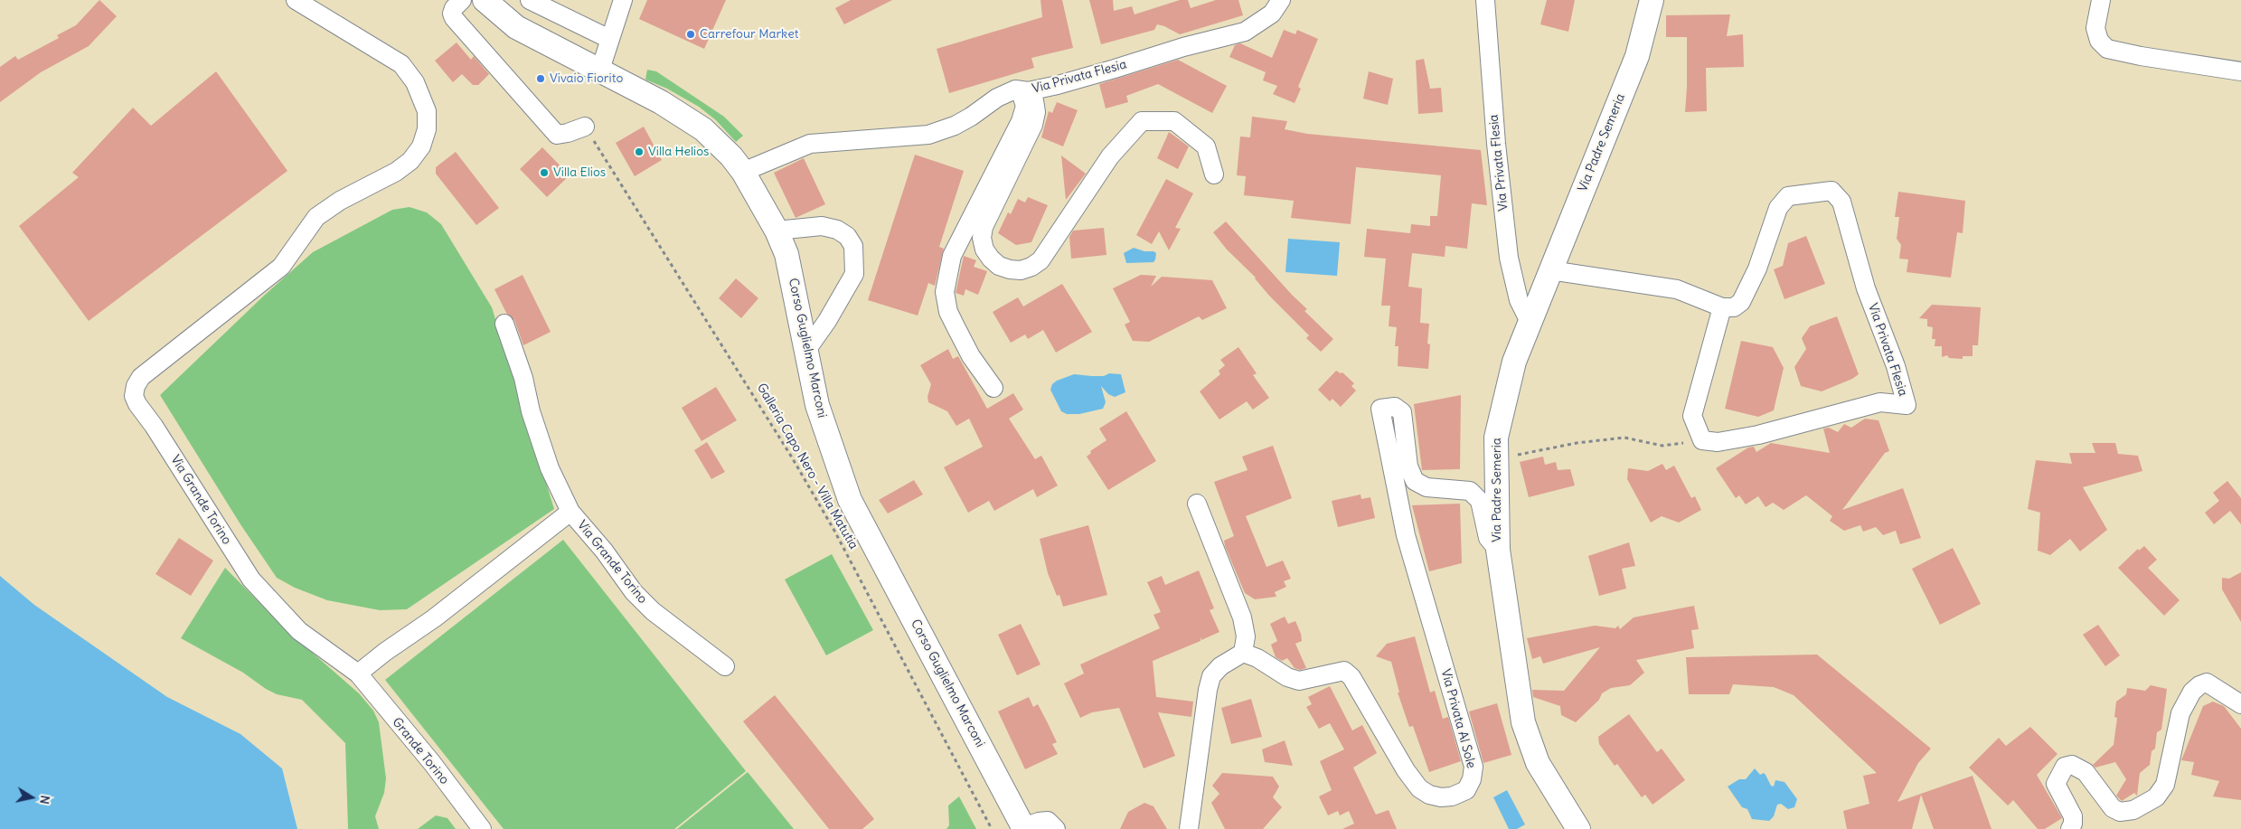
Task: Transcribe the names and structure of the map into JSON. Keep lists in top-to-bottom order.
{
  "streets": {
    "main road": ["Via Padre Semeria", "Corso Guglielmo Marconi"],
    "street": [
      "Via Privata Flesia",
      "Via Grande Torino",
      "Via Privata Al Sole",
      "Grande Torino"
    ],
    "path": ["Galleria Capo Nero - Villa Matutia"]
  },
  "crossings": [
    ["Via Privata Flesia", "Via Padre Semeria"],
    ["Via Privata Flesia", "Corso Guglielmo Marconi"],
    ["Via Padre Semeria", "Via Privata Al Sole"],
    ["Via Grande Torino", "Grande Torino"]
  ],
  "places": [
    "Carrefour Market",
    "Vivaio Fiorito",
    "Villa Helios",
    "Villa Elios"
  ],
  "north": "right"
}
